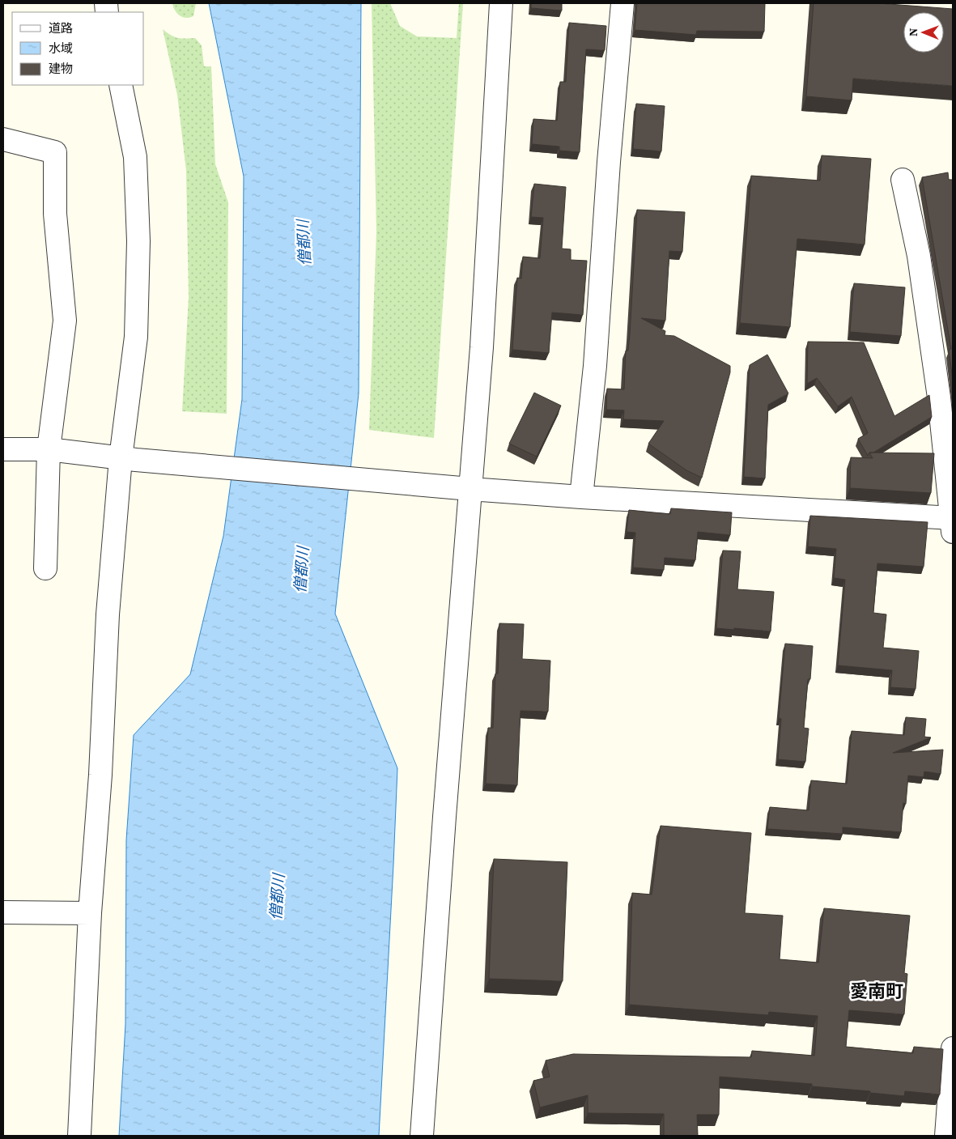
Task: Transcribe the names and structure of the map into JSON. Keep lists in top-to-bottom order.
{
  "districts": ["愛南町"],
  "water": ["僧都川"],
  "legend": ["道路", "水域", "建物"],
  "north": "left"
}
